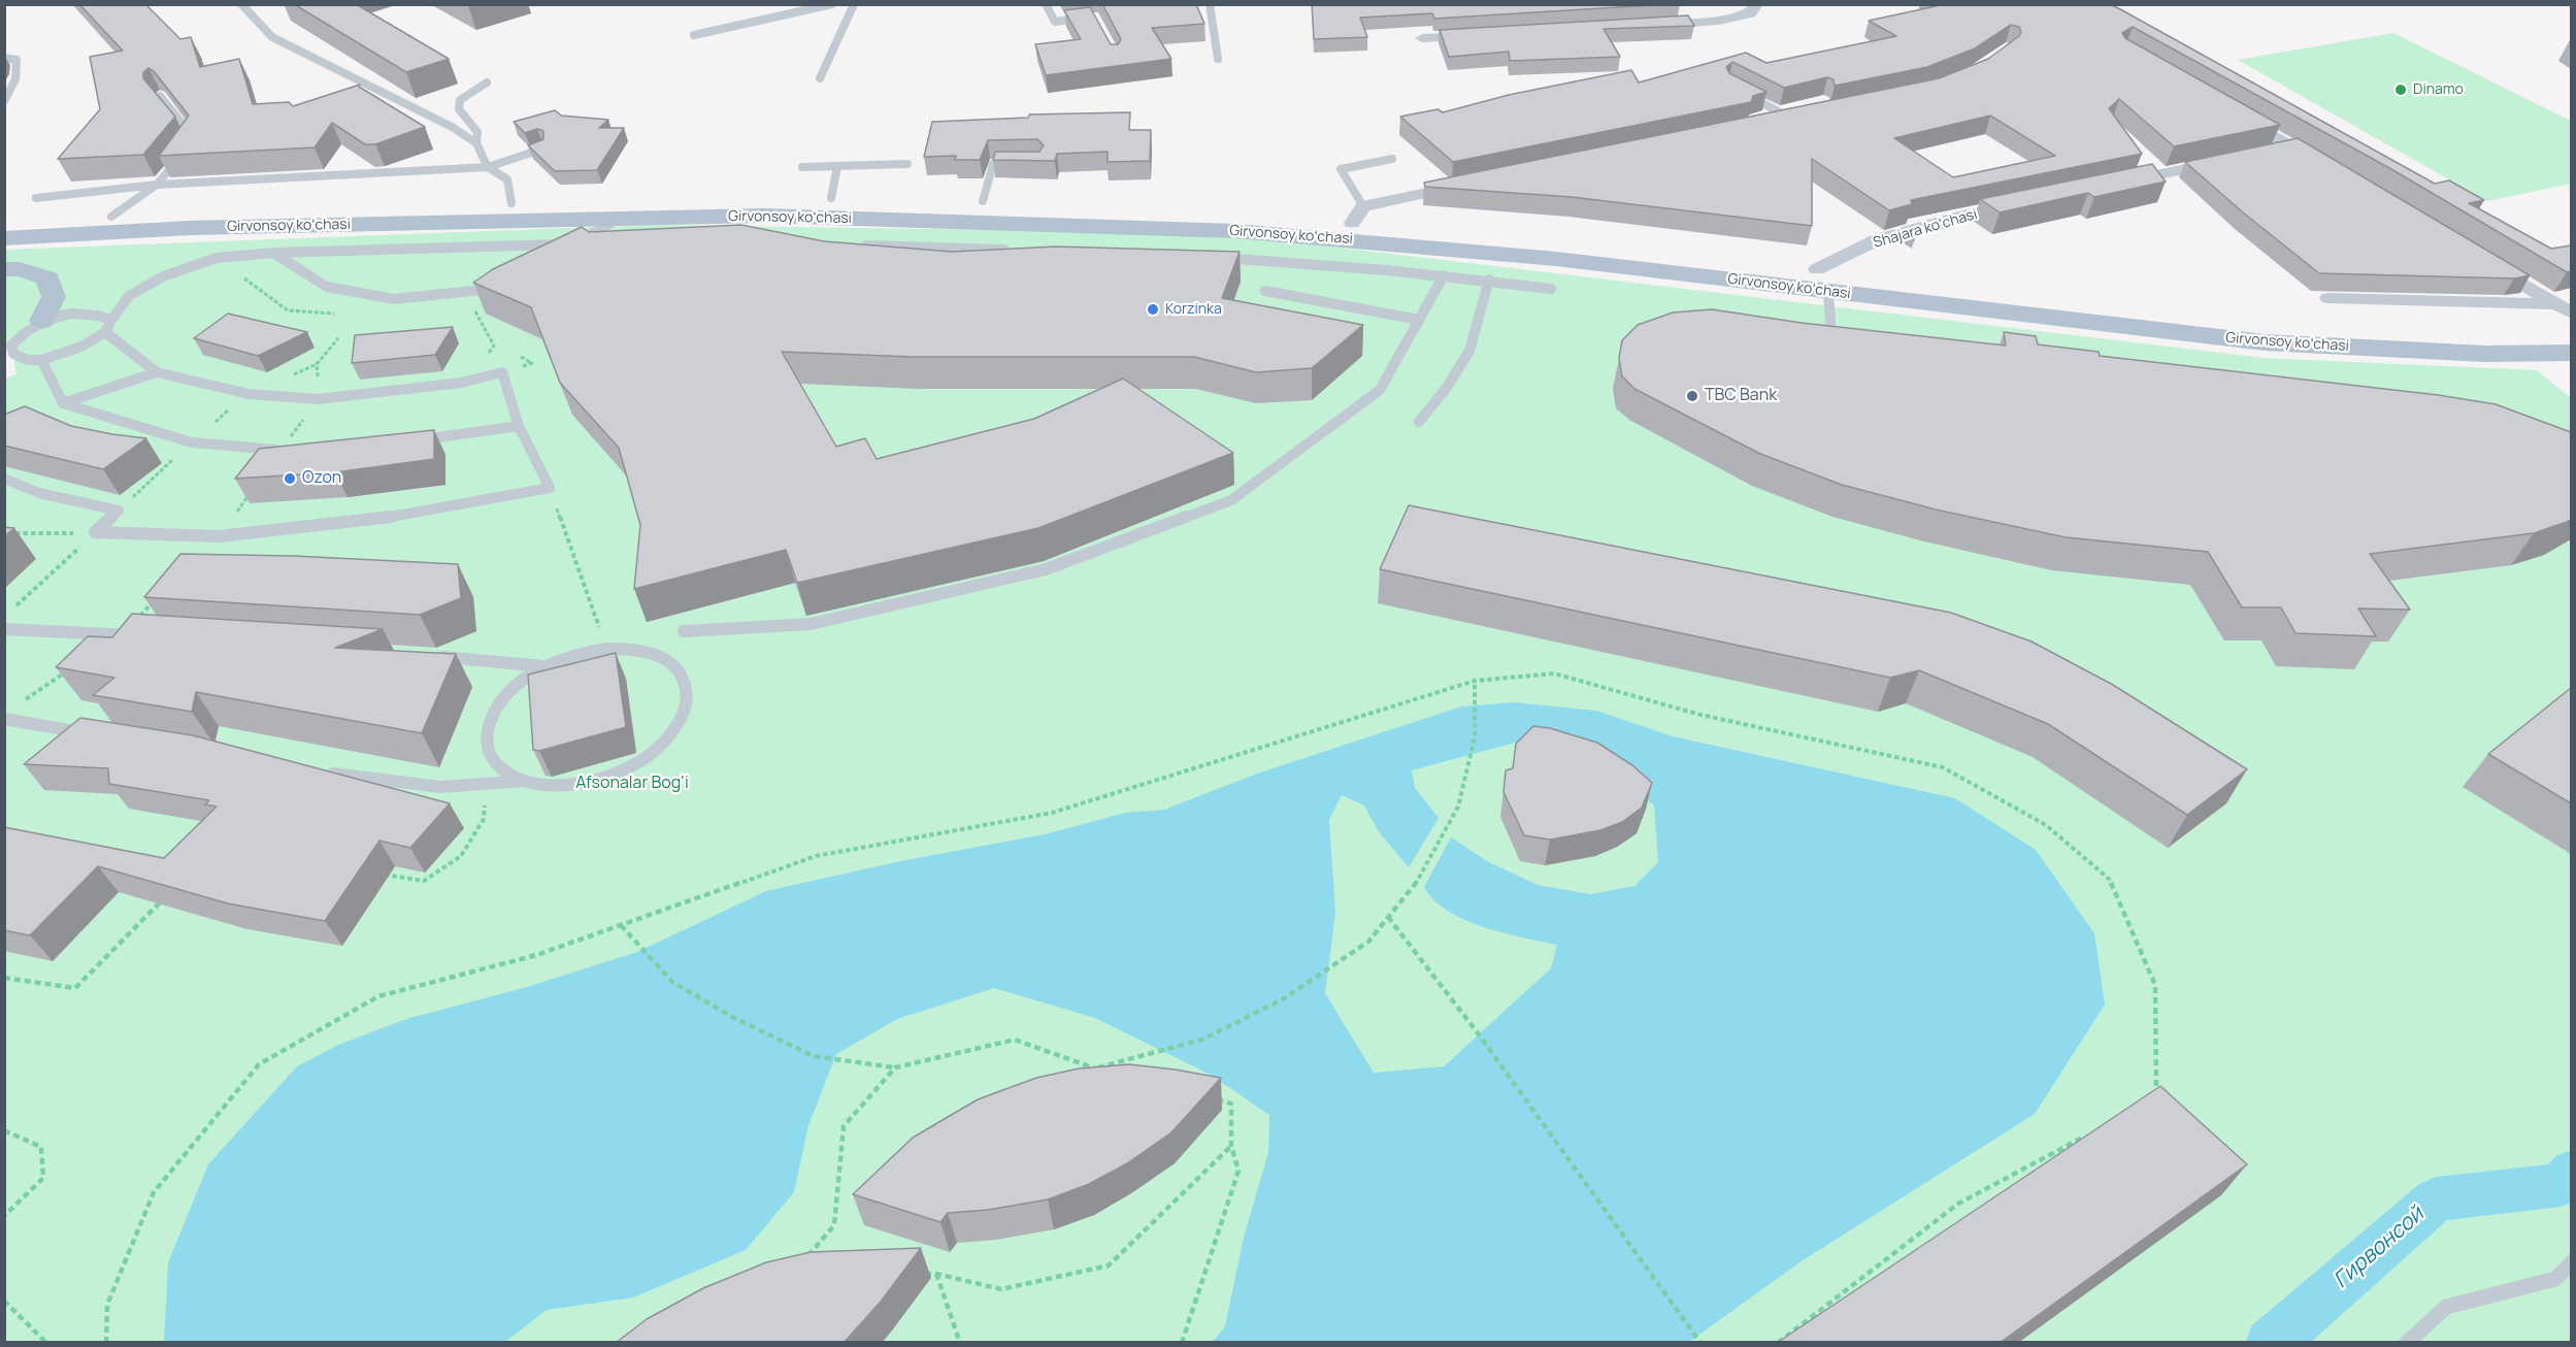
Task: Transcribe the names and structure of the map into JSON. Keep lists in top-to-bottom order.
{
  "streets": {
    "main road": ["Girvonsoy koʻchasi"],
    "street": ["Shajara koʻchasi"]
  },
  "crossings": [
    ["Girvonsoy koʻchasi", "Shajara koʻchasi"]
  ],
  "water": ["Гирвонсой"],
  "parks": ["Afsonalar Bog'i"],
  "places": [
    "Dinamo",
    "Korzinka",
    "TBC Bank",
    "Ozon"
  ]
}
